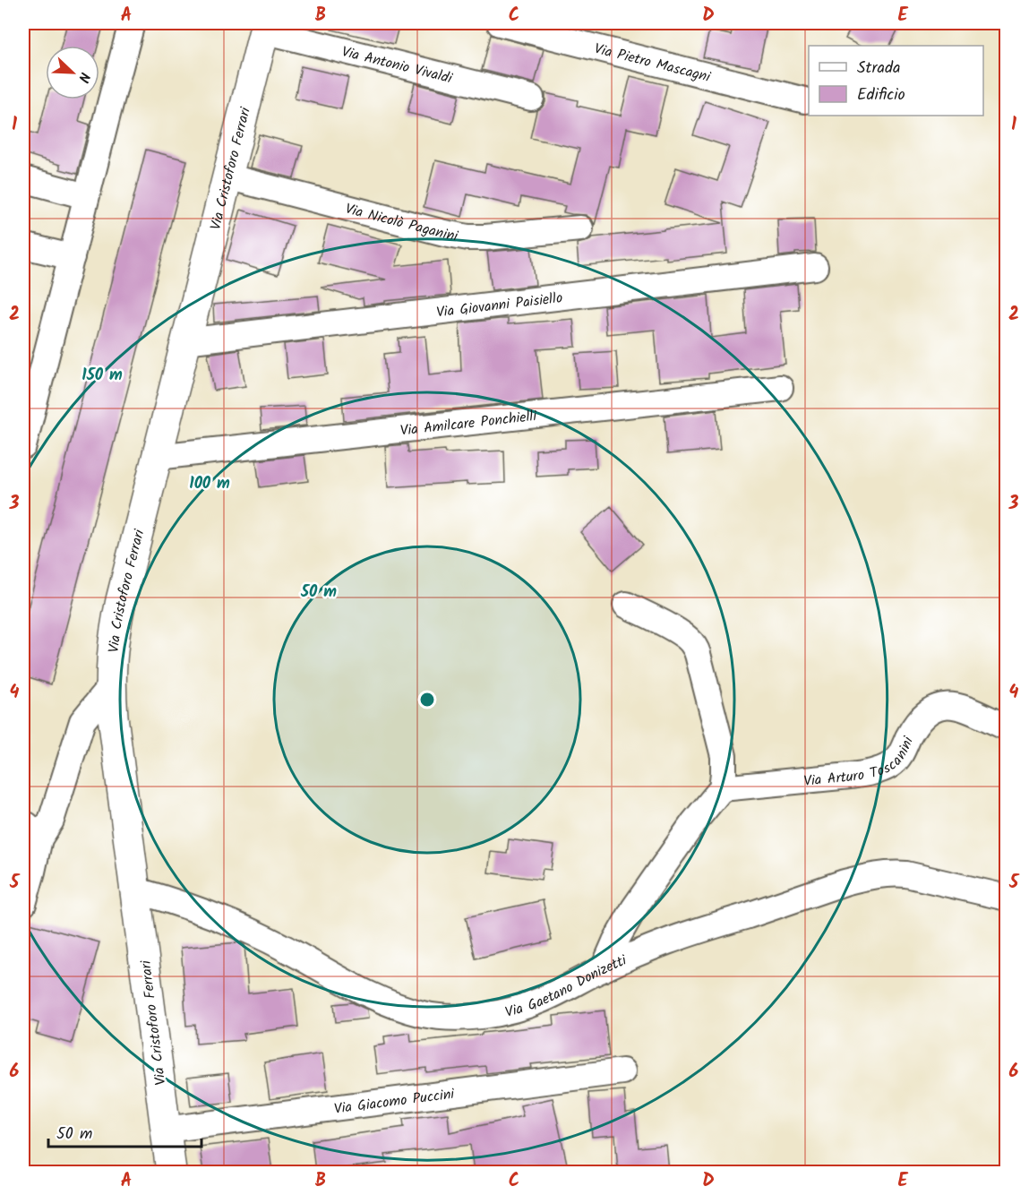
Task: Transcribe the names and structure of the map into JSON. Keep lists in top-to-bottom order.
{
  "streets": {
    "main road": ["Via Cristoforo Ferrari"],
    "street": [
      "Via Pietro Mascagni",
      "Via Antonio Vivaldi",
      "Via Nicolò Paganini",
      "Via Giovanni Paisiello",
      "Via Amilcare Ponchielli",
      "Via Arturo Toscanini",
      "Via Gaetano Donizetti",
      "Via Giacomo Puccini"
    ]
  },
  "crossings": [
    ["Via Antonio Vivaldi", "Via Cristoforo Ferrari"],
    ["Via Cristoforo Ferrari", "Via Nicolò Paganini"],
    ["Via Cristoforo Ferrari", "Via Giovanni Paisiello"],
    ["Via Cristoforo Ferrari", "Via Amilcare Ponchielli"],
    ["Via Cristoforo Ferrari", "Via Gaetano Donizetti"],
    ["Via Cristoforo Ferrari", "Via Giacomo Puccini"]
  ],
  "legend": ["Strada", "Edificio"],
  "scale_bar": "50 m",
  "north": "bottom right",
  "grid": {
    "columns": [
      "A",
      "B",
      "C",
      "D",
      "E"
    ],
    "rows": [
      "1",
      "2",
      "3",
      "4",
      "5",
      "6"
    ]
  },
  "rings": ["150 m", "100 m", "50 m"]
}
